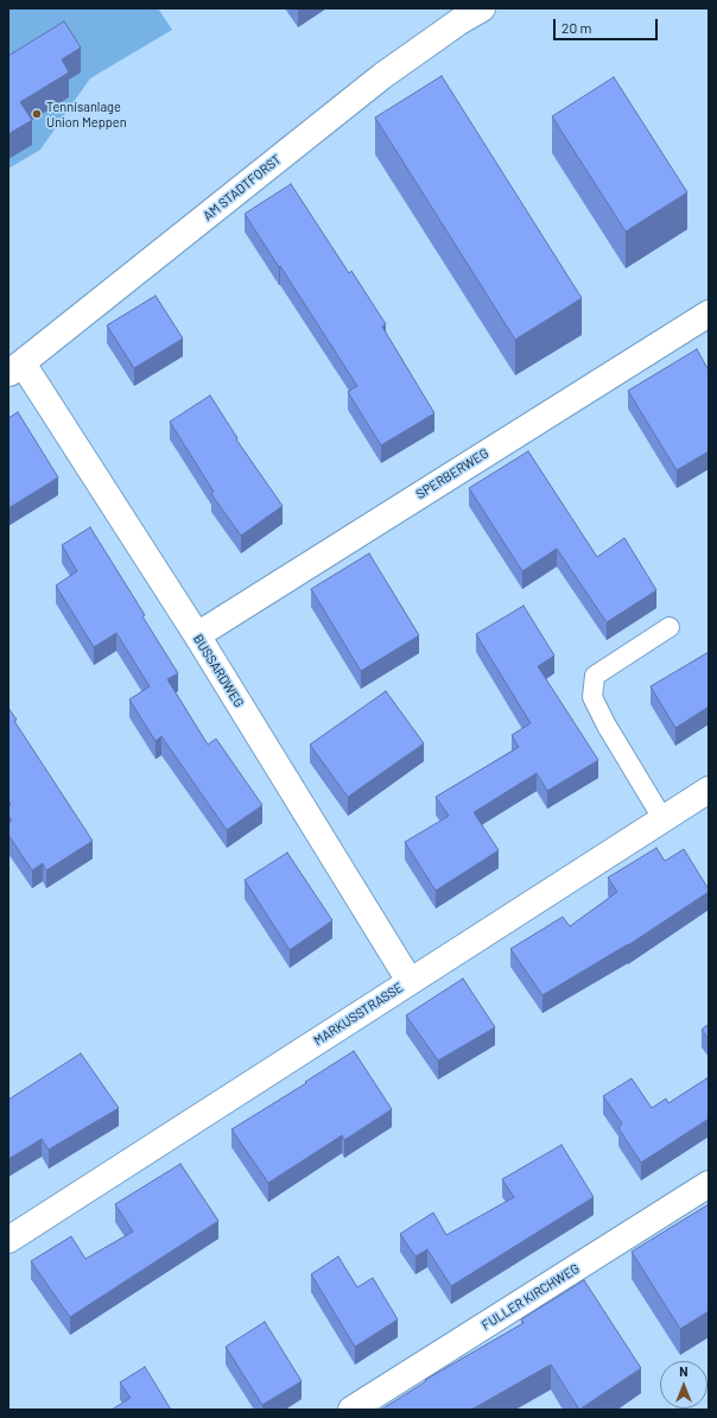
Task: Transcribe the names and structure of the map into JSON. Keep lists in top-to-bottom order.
{
  "streets": {
    "street": [
      "AM STADTFORST",
      "SPERBERWEG",
      "BUSSARDWEG",
      "MARKUSSTRASSE",
      "FULLER KIRCHWEG"
    ]
  },
  "crossings": [
    ["AM STADTFORST", "BUSSARDWEG"],
    ["SPERBERWEG", "BUSSARDWEG"],
    ["BUSSARDWEG", "MARKUSSTRASSE"]
  ],
  "places": ["Tennisanlage Union Meppen"],
  "scale_bar": "20 m",
  "north": "top"
}
